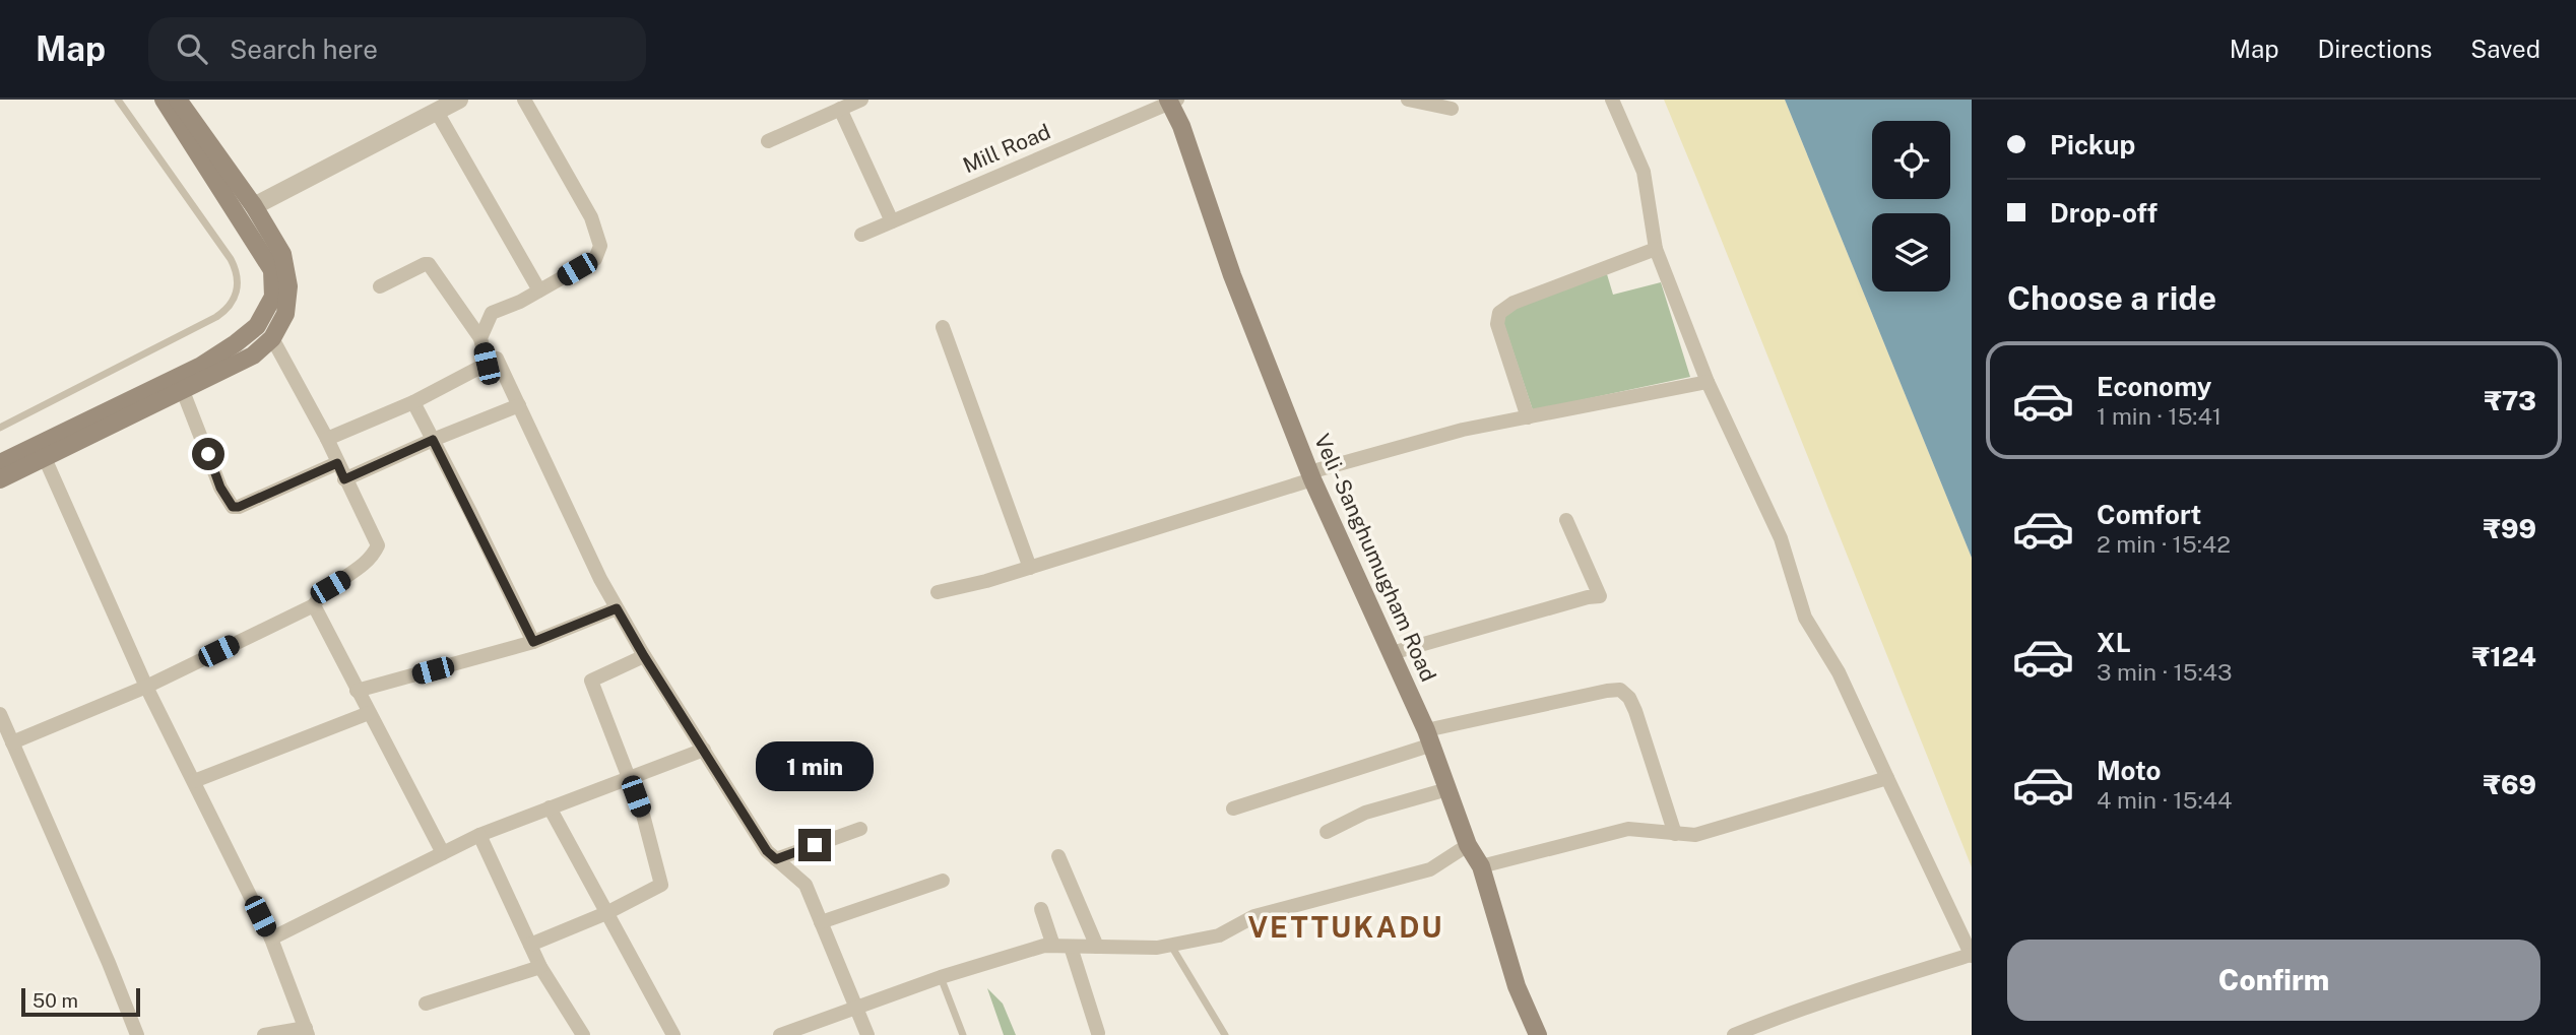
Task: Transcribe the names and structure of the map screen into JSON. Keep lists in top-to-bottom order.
{
  "streets": {
    "main road": ["Veli - Sanghumugham Road"],
    "street": ["Mill Road"]
  },
  "crossings": [
    ["Mill Road", "Veli - Sanghumugham Road"]
  ],
  "districts": ["VETTUKADU"],
  "scale_bar": "50 m",
  "page": {
    "header": "Map",
    "search": "Search here",
    "nav": ["Map", "Directions", "Saved"],
    "banner": ["Pickup", "Drop-off"],
    "heading": "Choose a ride",
    "list": [
      {
        "name": "Economy",
        "note": "1 min · 15:41",
        "value": "₹73"
      },
      {
        "name": "Comfort",
        "note": "2 min · 15:42",
        "value": "₹99"
      },
      {
        "name": "XL",
        "note": "3 min · 15:43",
        "value": "₹124"
      },
      {
        "name": "Moto",
        "note": "4 min · 15:44",
        "value": "₹69"
      }
    ],
    "bubble": "1 min",
    "buttons": "Confirm",
    "scale": "50 m"
  }
}
